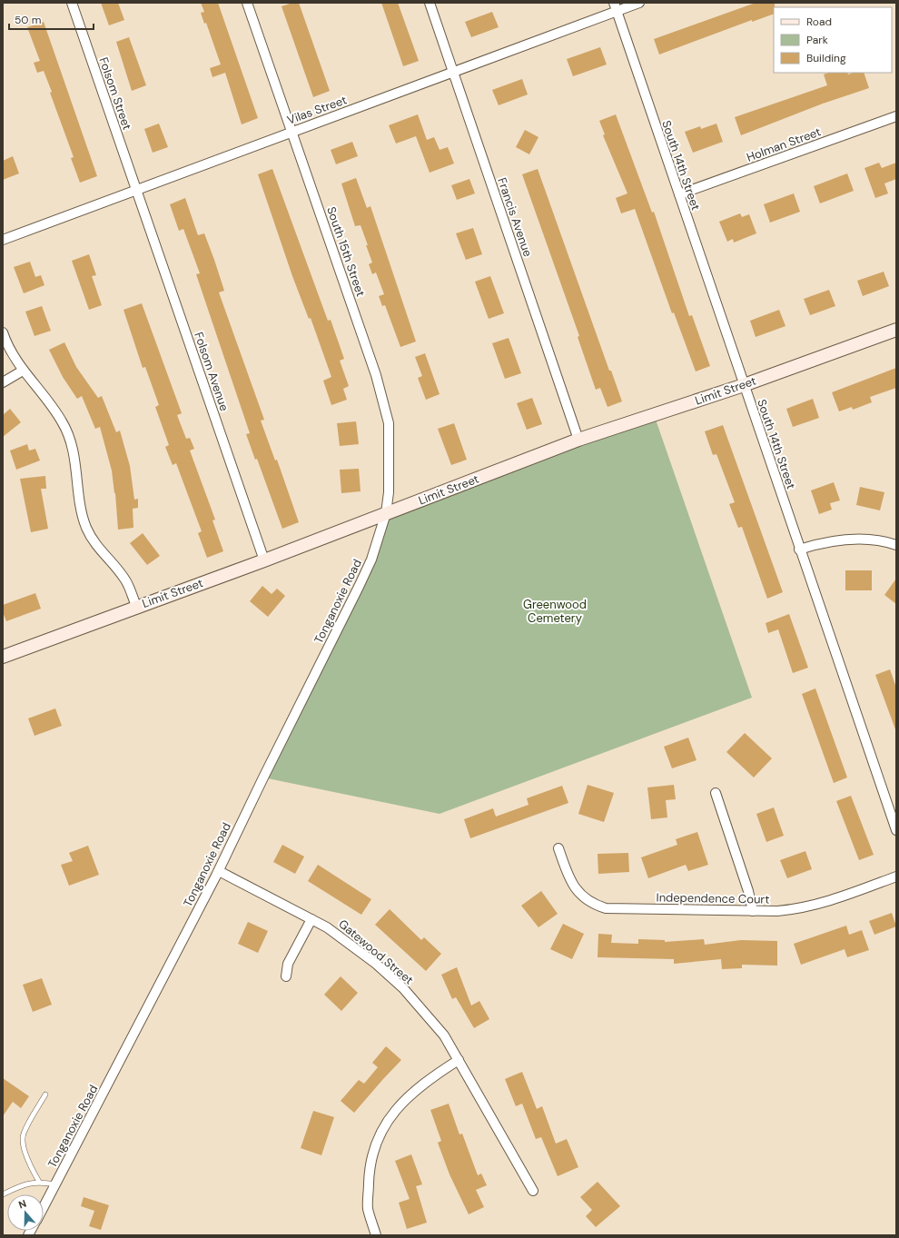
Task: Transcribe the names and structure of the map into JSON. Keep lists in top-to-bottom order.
{
  "streets": {
    "street": [
      "Folsom Street",
      "Vilas Street",
      "Holman Street",
      "South 14th Street",
      "Francis Avenue",
      "South 15th Street",
      "Folsom Avenue",
      "Limit Street",
      "Tonganoxie Road",
      "Independence Court",
      "Gatewood Street"
    ]
  },
  "crossings": [
    ["Folsom Street", "Vilas Street"],
    ["Folsom Street", "Folsom Avenue"],
    ["Vilas Street", "South 14th Street"],
    ["Vilas Street", "Francis Avenue"],
    ["Vilas Street", "South 15th Street"],
    ["Vilas Street", "Folsom Avenue"],
    ["Holman Street", "South 14th Street"],
    ["South 14th Street", "Limit Street"],
    ["Francis Avenue", "Limit Street"],
    ["South 15th Street", "Limit Street"],
    ["South 15th Street", "Tonganoxie Road"],
    ["Folsom Avenue", "Limit Street"],
    ["Limit Street", "Tonganoxie Road"],
    ["Tonganoxie Road", "Gatewood Street"]
  ],
  "parks": ["Greenwood Cemetery"],
  "legend": ["Road", "Park", "Building"],
  "scale_bar": "50 m",
  "north": "top"
}
